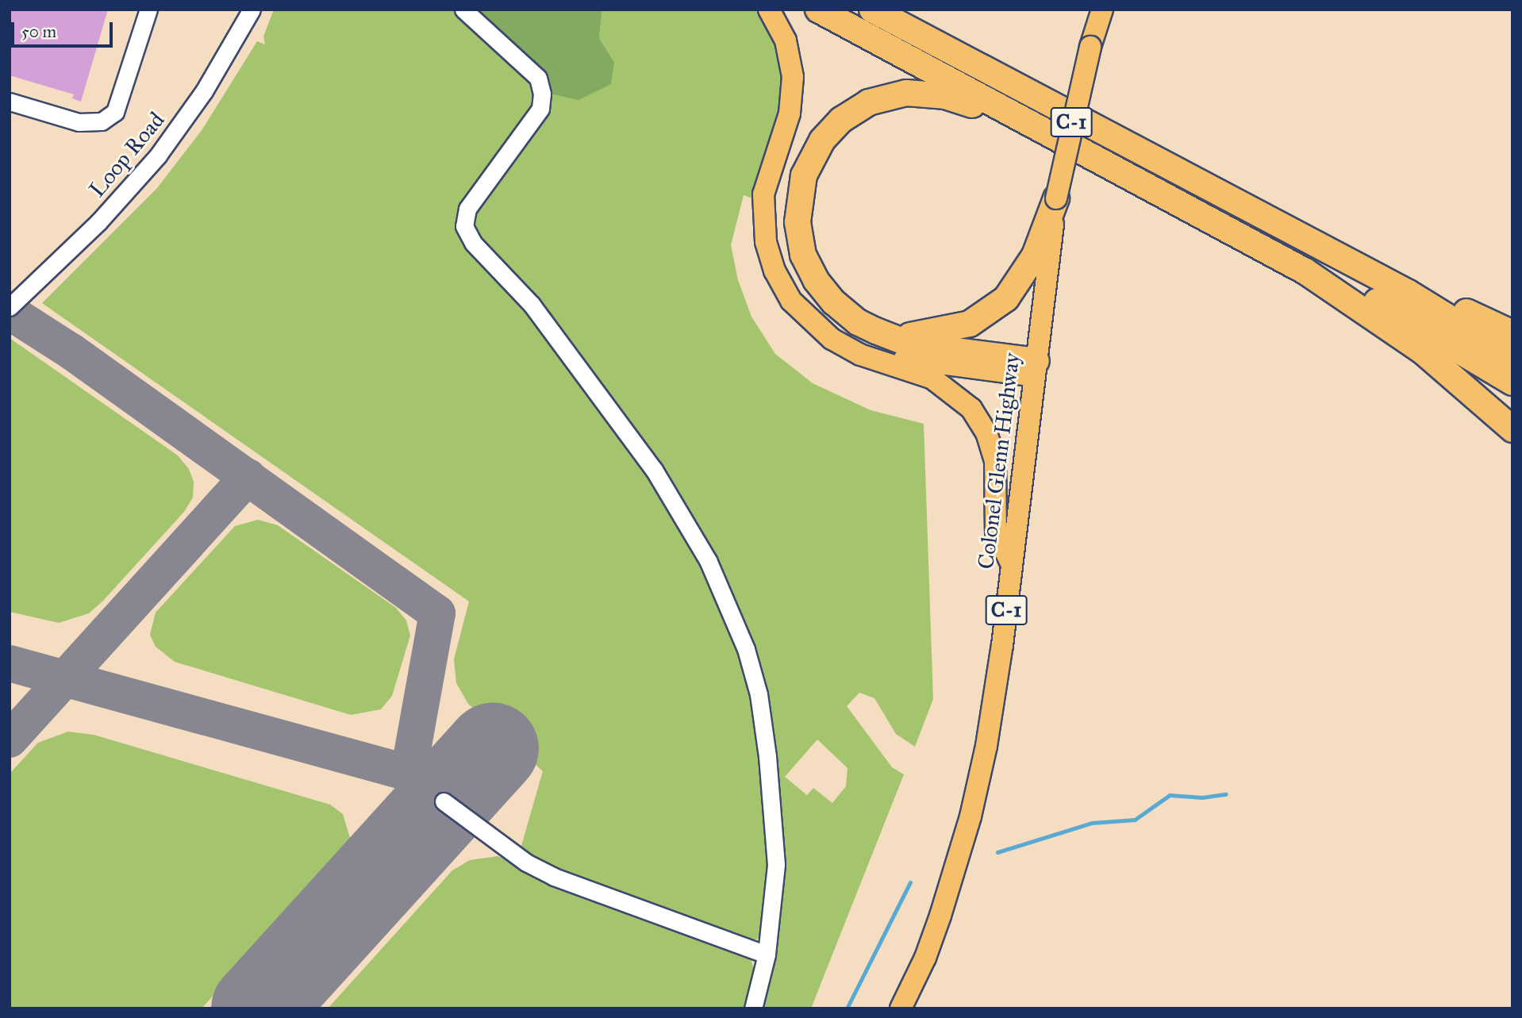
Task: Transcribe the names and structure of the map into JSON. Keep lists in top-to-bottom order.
{
  "streets": {
    "main road": ["C-1", "Colonel Glenn Highway"],
    "street": ["Loop Road"]
  },
  "scale_bar": "50 m"
}
